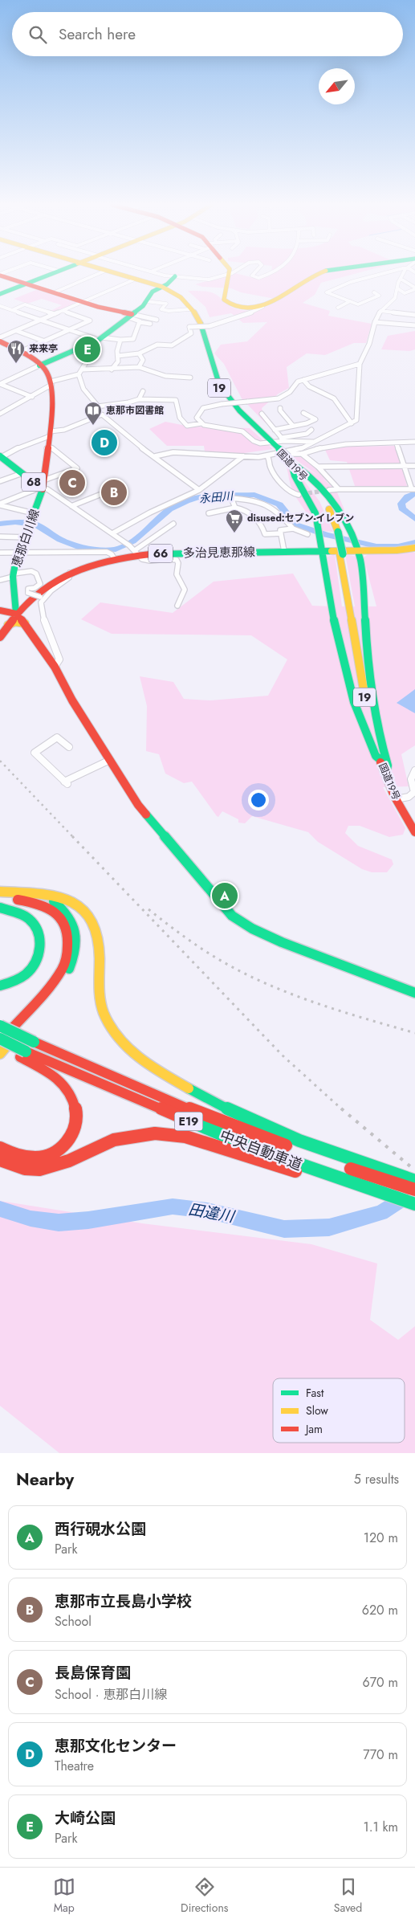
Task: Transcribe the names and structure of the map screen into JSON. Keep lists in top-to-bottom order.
{
  "streets": {
    "main road": [
      "19",
      "国道19号",
      "68",
      "恵那白川線",
      "多治見恵那線",
      "66",
      "E19",
      "中央自動車道"
    ]
  },
  "crossings": [
    ["68", "恵那白川線"],
    ["恵那白川線", "多治見恵那線"]
  ],
  "water": ["永田川", "田違川"],
  "places": {
    "restaurant": ["来来亭"],
    "library": ["恵那市図書館"],
    "supermarket": ["disused:セブン-イレブン"]
  },
  "legend": ["Fast", "Slow", "Jam"],
  "north": "bottom left",
  "page": {
    "search": "Search here",
    "pins": [
      "E",
      "D",
      "C",
      "B",
      "A"
    ],
    "heading": ["Nearby", "5 results"],
    "list": [
      {
        "mark": "A",
        "name": "西行硯水公園",
        "note": "Park",
        "value": "120 m"
      },
      {
        "mark": "B",
        "name": "恵那市立長島小学校",
        "note": "School",
        "value": "620 m"
      },
      {
        "mark": "C",
        "name": "長島保育園",
        "note": "School · 恵那白川線",
        "value": "670 m"
      },
      {
        "mark": "D",
        "name": "恵那文化センター",
        "note": "Theatre",
        "value": "770 m"
      },
      {
        "mark": "E",
        "name": "大崎公園",
        "note": "Park",
        "value": "1.1 km"
      }
    ],
    "nav": ["Map", "Directions", "Saved"]
  }
}
